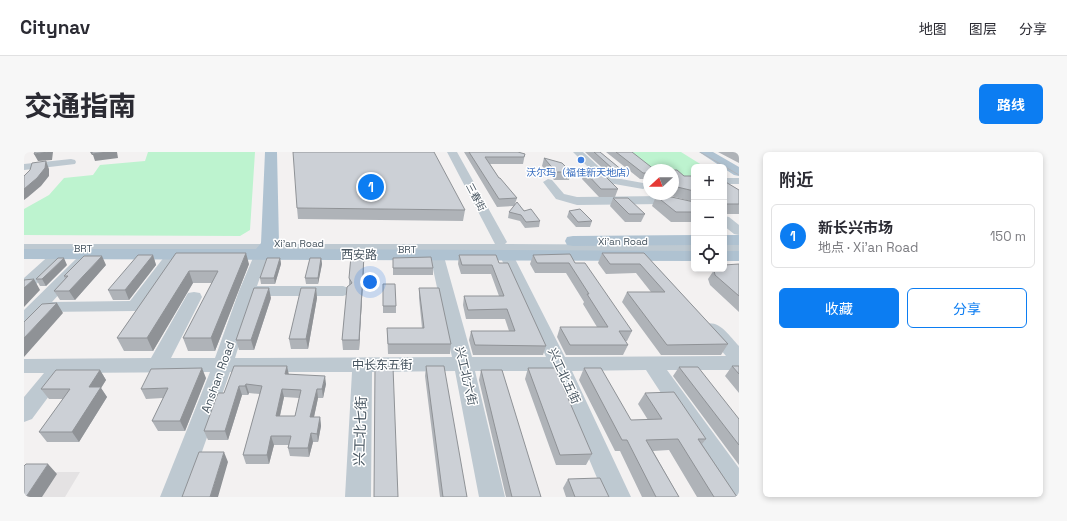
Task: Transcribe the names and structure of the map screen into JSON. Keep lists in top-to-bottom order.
{
  "streets": {
    "main road": ["Xi'an Road", "西安路", "Anshan Road"],
    "street": [
      "三春街",
      "BRT",
      "中长东五街",
      "兴工北六街",
      "兴工北五街",
      "兴工北七街"
    ]
  },
  "crossings": [
    ["三春街", "Xi'an Road"],
    ["三春街", "西安路"],
    ["三春街", "兴工北五街"],
    ["Xi'an Road", "BRT"],
    ["Xi'an Road", "西安路"],
    ["Xi'an Road", "兴工北五街"],
    ["Xi'an Road", "Anshan Road"],
    ["BRT", "西安路"],
    ["BRT", "Anshan Road"],
    ["西安路", "兴工北六街"],
    ["西安路", "兴工北五街"],
    ["西安路", "Anshan Road"],
    ["中长东五街", "兴工北六街"],
    ["中长东五街", "兴工北五街"],
    ["中长东五街", "Anshan Road"],
    ["中长东五街", "兴工北七街"]
  ],
  "places": ["沃尔玛（福佳新天地店）"],
  "north": "left",
  "page": {
    "header": "Citynav",
    "nav": ["地图", "图层", "分享"],
    "title": "交通指南",
    "buttons": [
      "路线",
      ["收藏", "分享"]
    ],
    "heading": "附近",
    "map_buttons": ["+", "−"],
    "pins": "1",
    "list": [
      {
        "mark": "1",
        "name": "新长兴市场",
        "note": "地点 · Xi'an Road",
        "value": "150 m"
      }
    ]
  }
}
